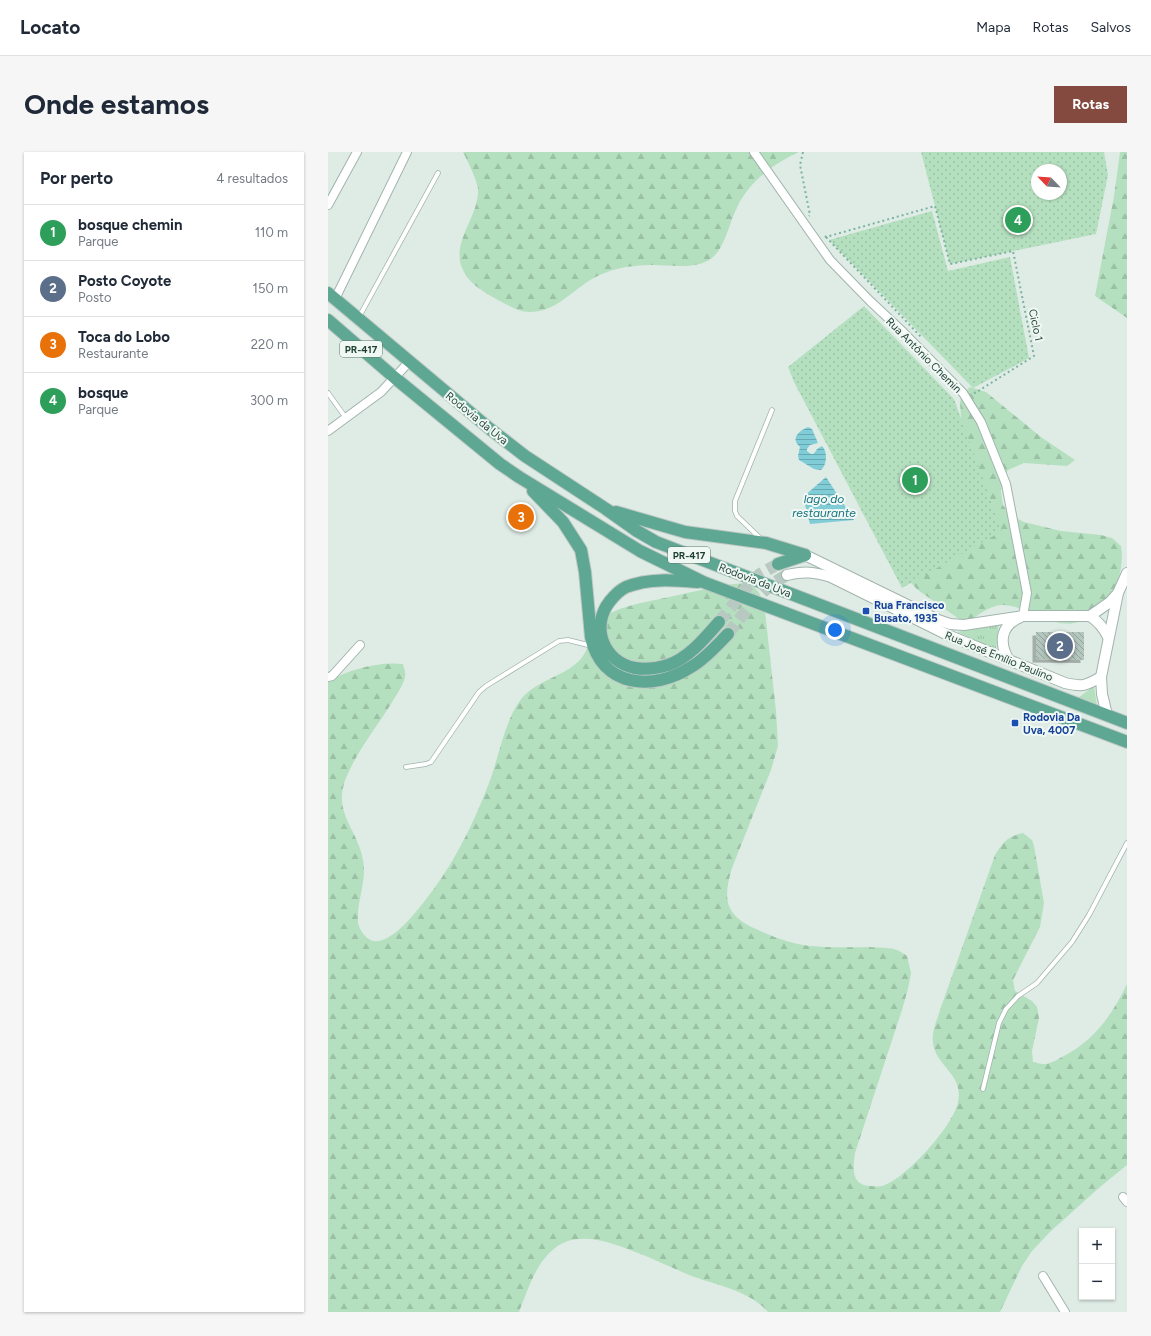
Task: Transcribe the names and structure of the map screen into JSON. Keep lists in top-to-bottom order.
{
  "streets": {
    "main road": ["PR-417", "Rodovia da Uva"],
    "street": ["Rua Antônio Chemin", "Rua José Emílio Paulino"],
    "path": ["Ciclo 1"]
  },
  "crossings": [
    ["Rua Antônio Chemin", "Rua José Emílio Paulino"]
  ],
  "water": ["lago do restaurante"],
  "places": {
    "transit": ["Rua Francisco Busato, 1935", "Rodovia Da Uva, 4007"]
  },
  "north": "top left",
  "page": {
    "header": "Locato",
    "nav": ["Mapa", "Rotas", "Salvos"],
    "buttons": "Rotas",
    "title": "Onde estamos",
    "heading": ["Por perto", "4 resultados"],
    "list": [
      {
        "mark": "1",
        "name": "bosque chemin",
        "note": "Parque",
        "value": "110 m"
      },
      {
        "mark": "2",
        "name": "Posto Coyote",
        "note": "Posto",
        "value": "150 m"
      },
      {
        "mark": "3",
        "name": "Toca do Lobo",
        "note": "Restaurante",
        "value": "220 m"
      },
      {
        "mark": "4",
        "name": "bosque",
        "note": "Parque",
        "value": "300 m"
      }
    ],
    "pins": [
      "4",
      "1",
      "3",
      "2"
    ],
    "map_buttons": ["+", "−"]
  }
}
